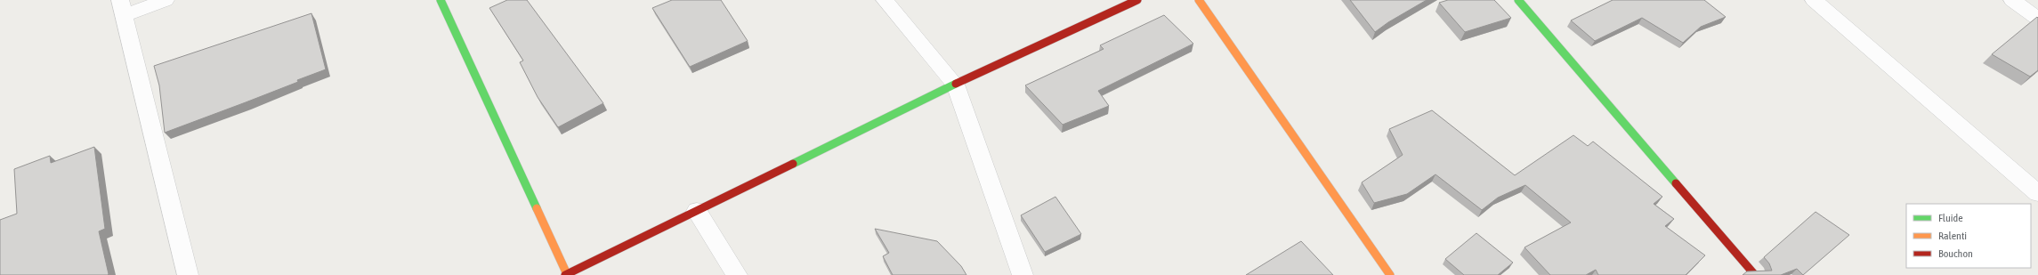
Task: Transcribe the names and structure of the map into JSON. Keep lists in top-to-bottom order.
{
  "legend": ["Fluide", "Ralenti", "Bouchon"]
}
